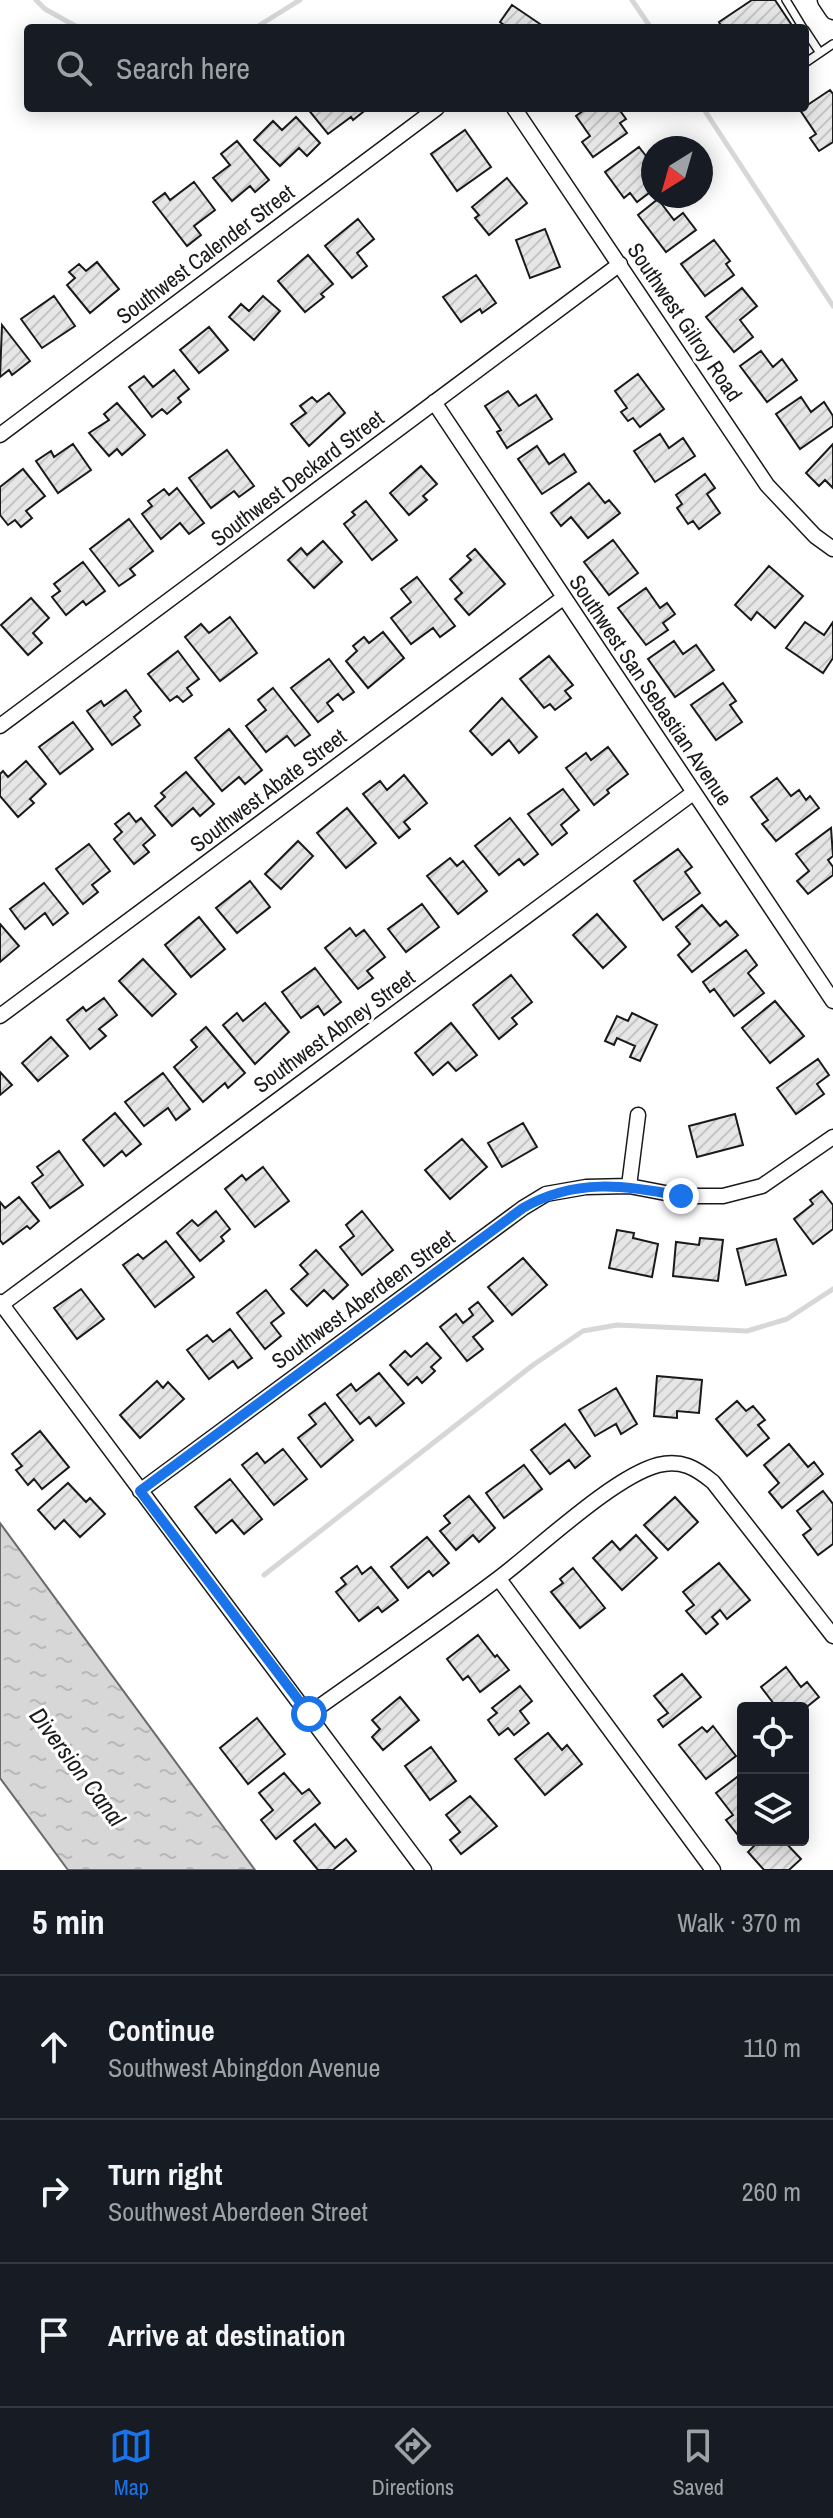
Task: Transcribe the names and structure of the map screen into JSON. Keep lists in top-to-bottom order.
{
  "streets": {
    "street": [
      "Southwest Calender Street",
      "Southwest Gilroy Road",
      "Southwest Deckard Street",
      "Southwest San Sebastian Avenue",
      "Southwest Abate Street",
      "Southwest Abney Street",
      "Southwest Aberdeen Street"
    ]
  },
  "crossings": [
    ["Southwest Gilroy Road", "Southwest Deckard Street"],
    ["Southwest Deckard Street", "Southwest San Sebastian Avenue"],
    ["Southwest San Sebastian Avenue", "Southwest Abate Street"],
    ["Southwest San Sebastian Avenue", "Southwest Abney Street"]
  ],
  "water": ["Diversion Canal"],
  "north": "bottom left",
  "page": {
    "search": "Search here",
    "heading": ["5 min", "Walk · 370 m"],
    "list": [
      ["Continue", "Southwest Abingdon Avenue", "110 m"],
      ["Turn right", "Southwest Aberdeen Street", "260 m"],
      "Arrive at destination"
    ],
    "nav": ["Map", "Directions", "Saved"]
  }
}
